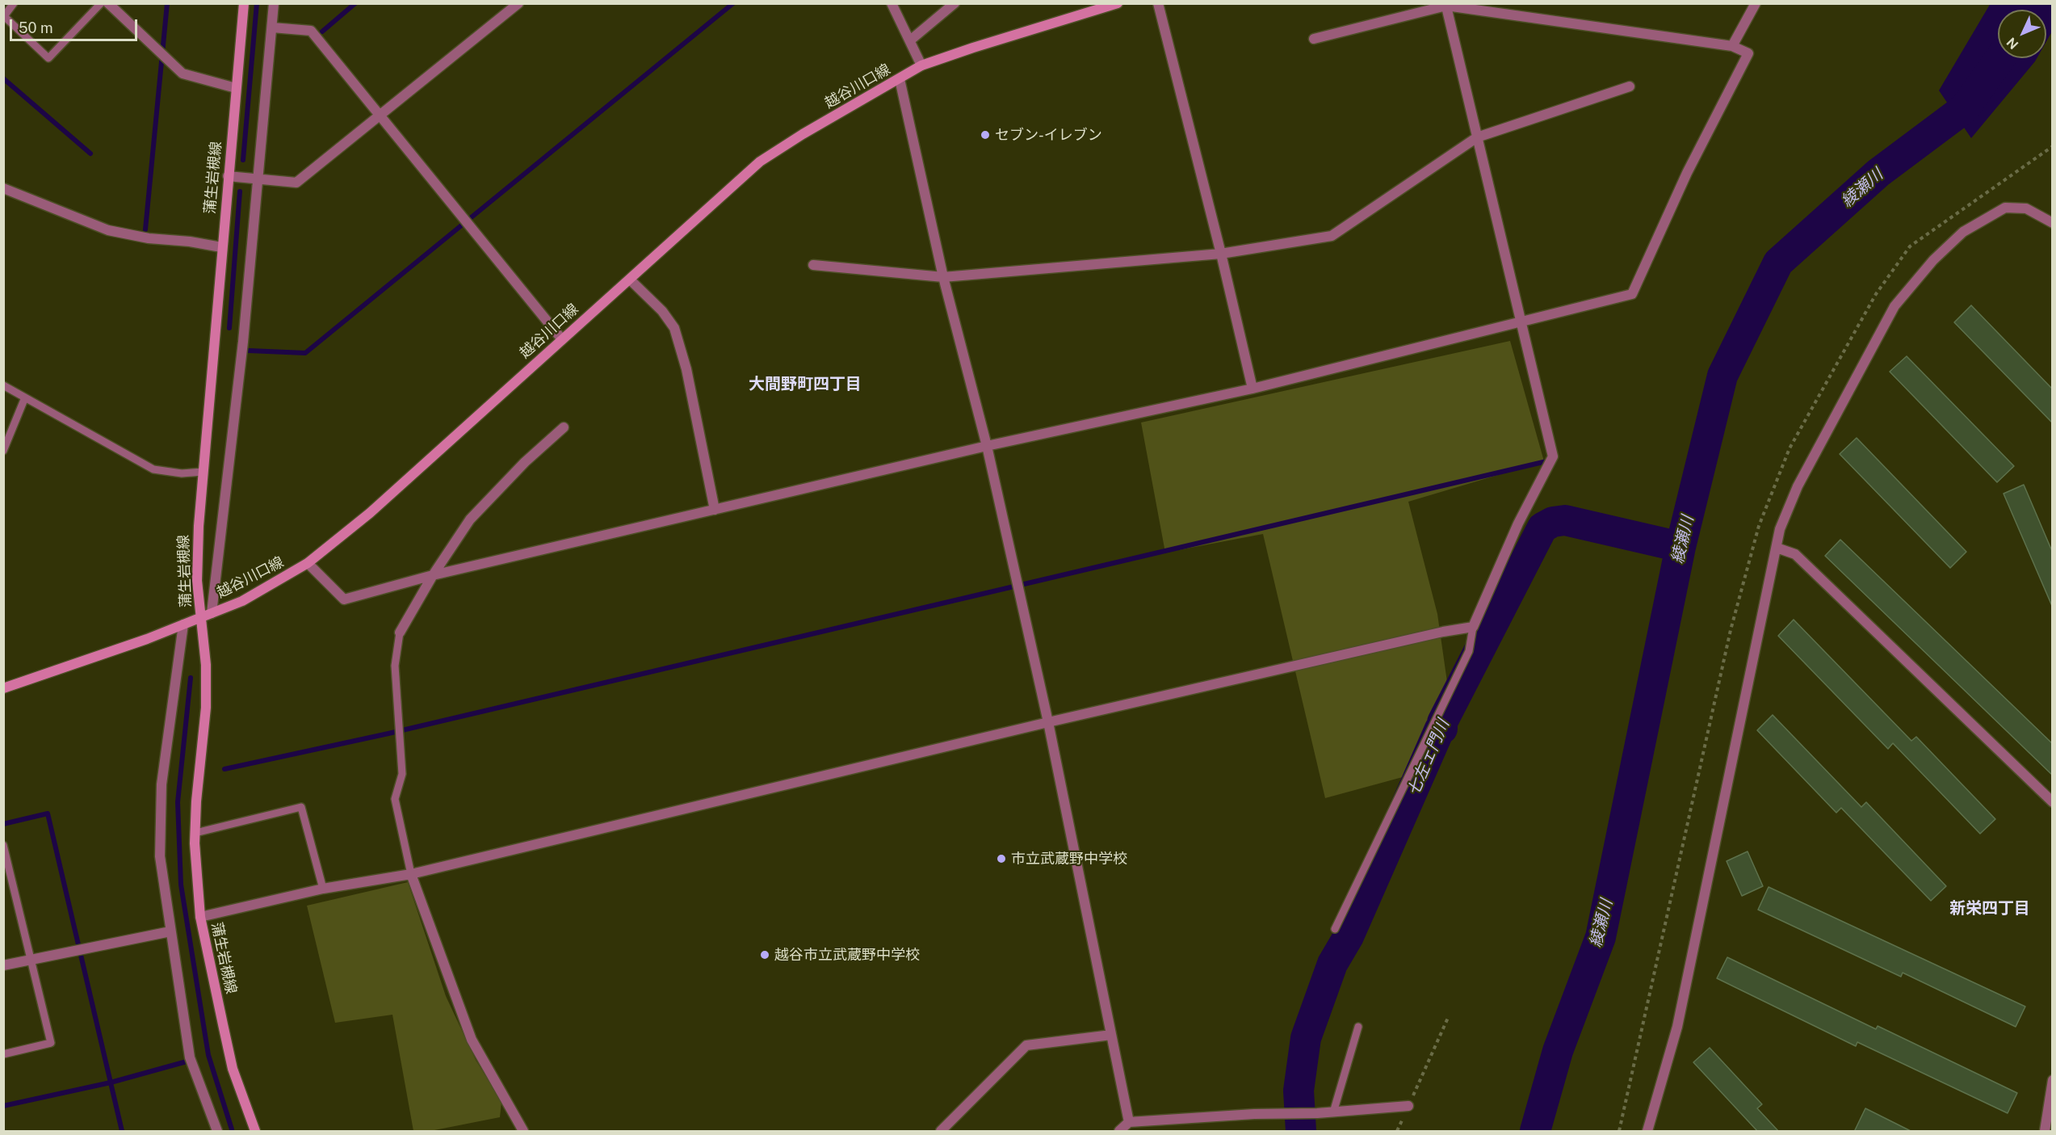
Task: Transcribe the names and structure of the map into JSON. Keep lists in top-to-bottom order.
{
  "streets": {
    "main road": ["越谷川口線", "蒲生岩槻線"]
  },
  "crossings": [
    ["越谷川口線", "蒲生岩槻線"]
  ],
  "districts": ["大間野町四丁目", "新栄四丁目"],
  "water": ["綾瀬川", "七左ェ門川"],
  "places": ["セブン-イレブン", "市立武蔵野中学校", "越谷市立武蔵野中学校"],
  "scale_bar": "50 m",
  "north": "bottom left"
}
